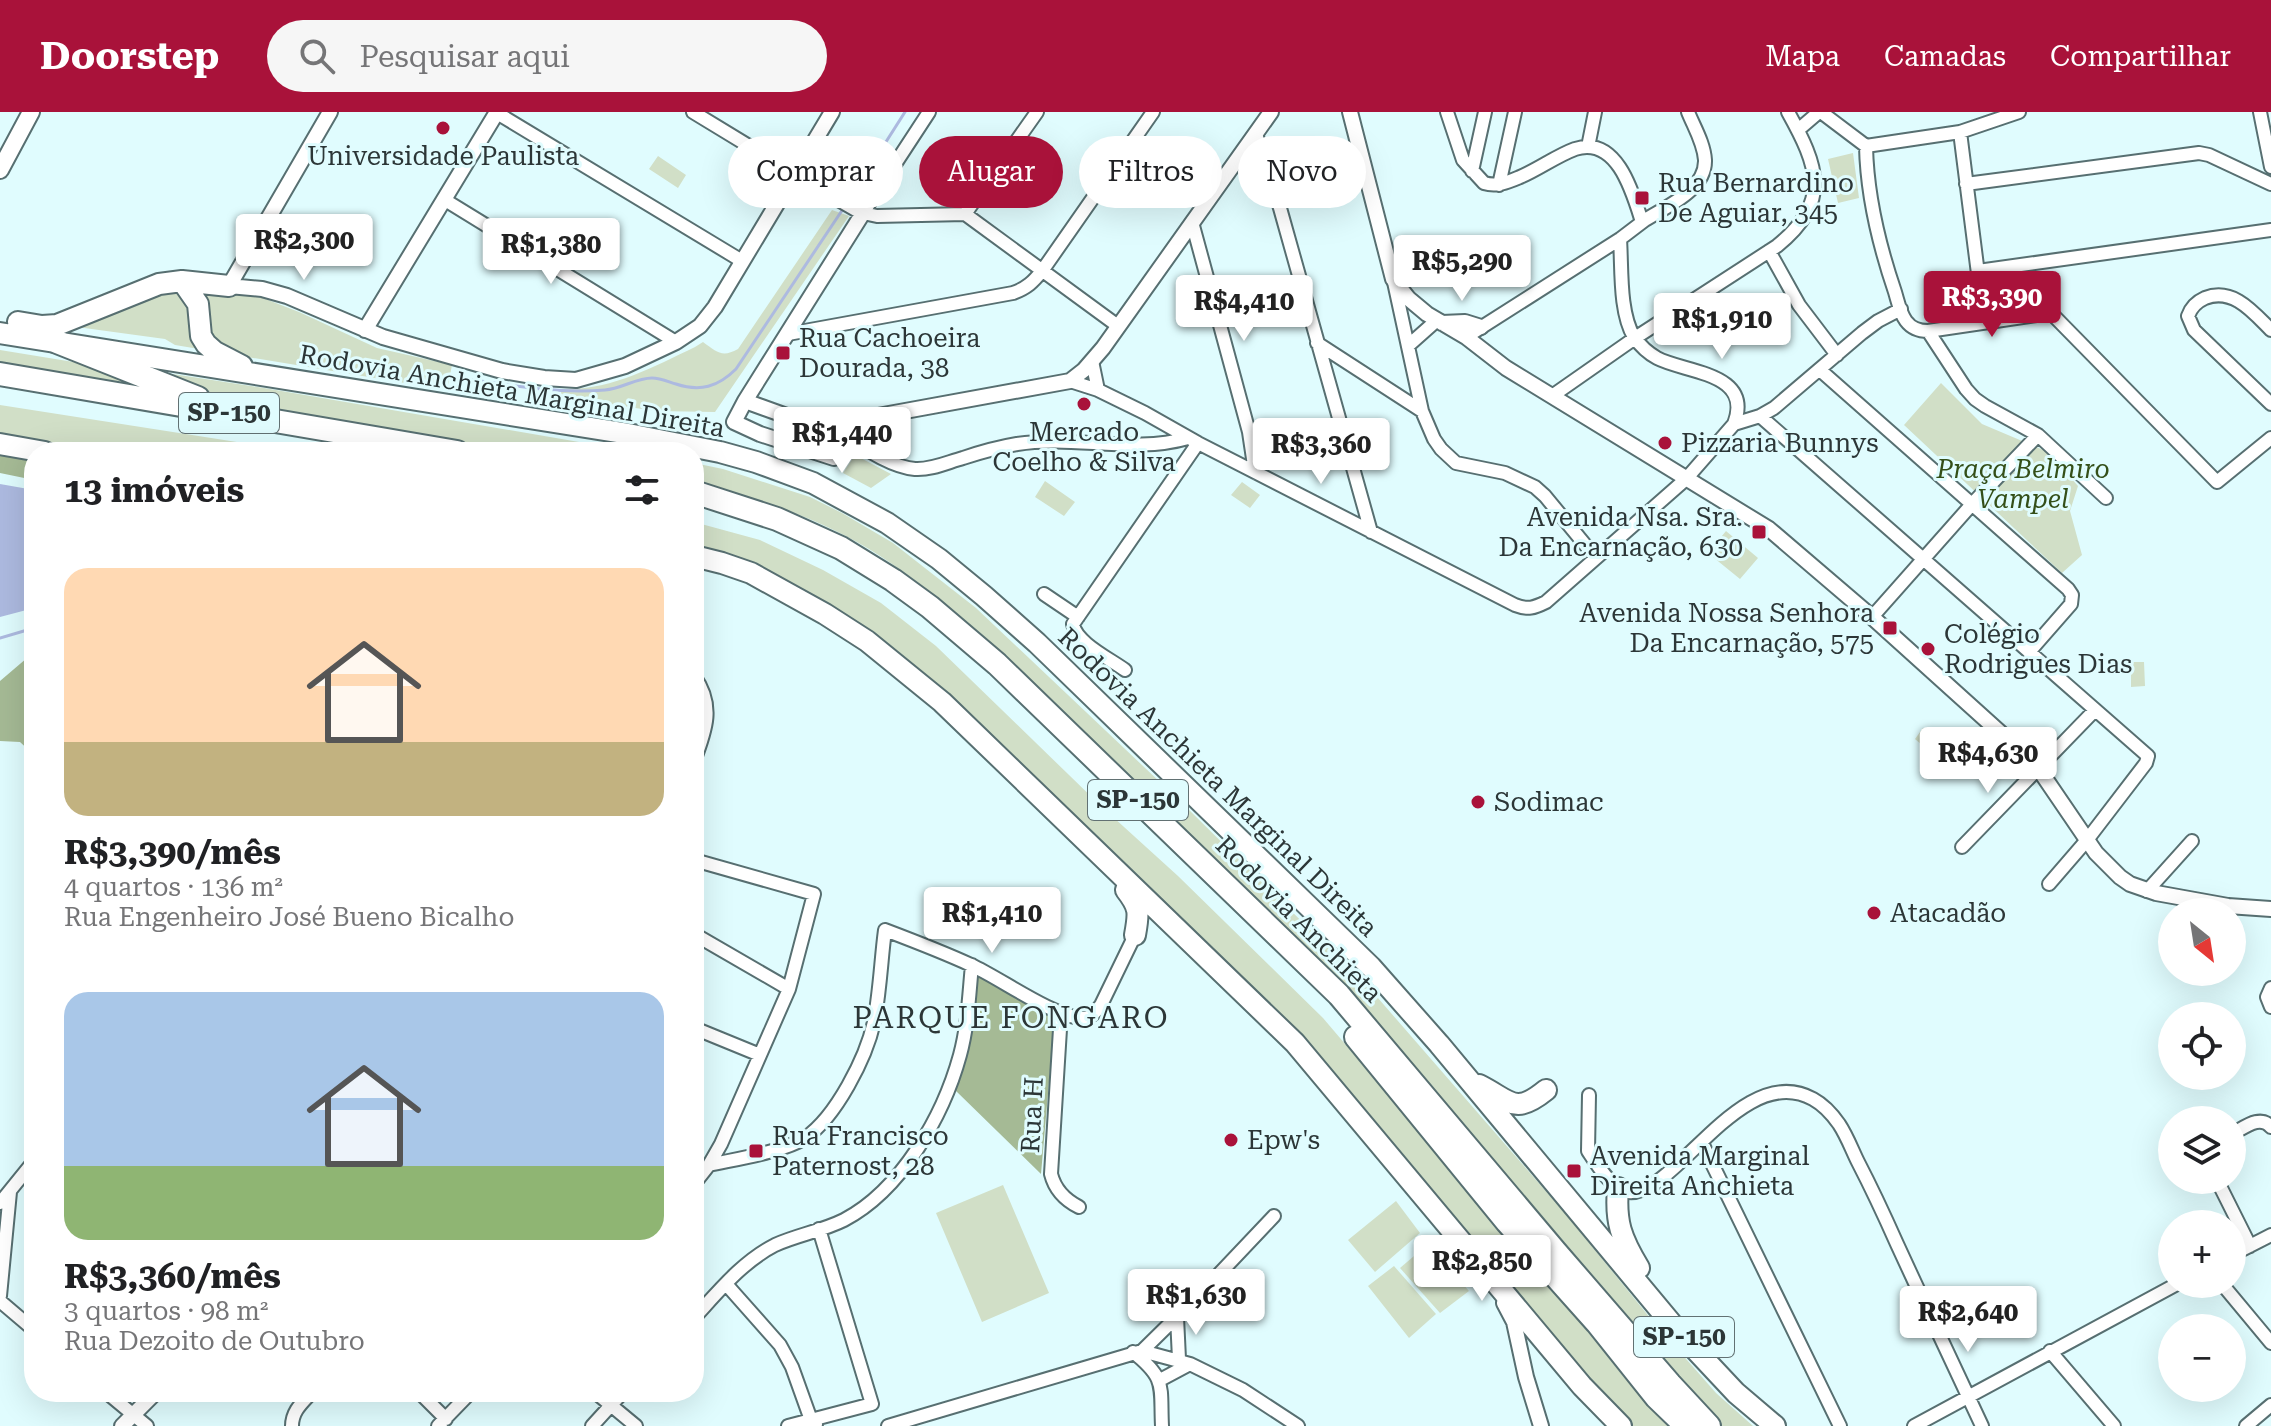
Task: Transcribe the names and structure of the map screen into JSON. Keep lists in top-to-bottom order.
{
  "streets": {
    "highway": ["Rodovia Anchieta Marginal Direita", "SP-150", "Rodovia Anchieta"],
    "street": ["Rua H"]
  },
  "districts": ["PARQUE FONGARO"],
  "parks": ["Praça Belmiro Vampel"],
  "places": {
    "other": [
      "Universidade Paulista",
      "Mercado Coelho & Silva",
      "Pizzaria Bunnys",
      "Colégio Rodrigues Dias",
      "Sodimac",
      "Atacadão",
      "Epw's"
    ],
    "transit": [
      "Rua Bernardino De Aguiar, 345",
      "Rua Cachoeira Dourada, 38",
      "Avenida Nsa. Sra. Da Encarnação, 630",
      "Avenida Nossa Senhora Da Encarnação, 575",
      "Rua Francisco Paternost, 28",
      "Avenida Marginal Direita Anchieta"
    ]
  },
  "north": "bottom right",
  "page": {
    "header": "Doorstep",
    "search": "Pesquisar aqui",
    "nav": ["Mapa", "Camadas", "Compartilhar"],
    "chip": [
      "Comprar",
      "Alugar",
      "Filtros",
      "Novo"
    ],
    "price": [
      "R$2,300",
      "R$1,380",
      "R$5,290",
      "R$3,390",
      "R$4,410",
      "R$1,910",
      "R$1,440",
      "R$3,360",
      "R$4,630",
      "R$1,410",
      "R$2,850",
      "R$1,630",
      "R$2,640"
    ],
    "heading": "13 imóveis",
    "list": [
      {
        "name": "R$3,390/mês",
        "note": "4 quartos · 136 m² · Rua Engenheiro José Bueno Bicalho"
      },
      {
        "name": "R$3,360/mês",
        "note": "3 quartos · 98 m² · Rua Dezoito de Outubro"
      }
    ],
    "map_buttons": ["+", "−"]
  }
}
